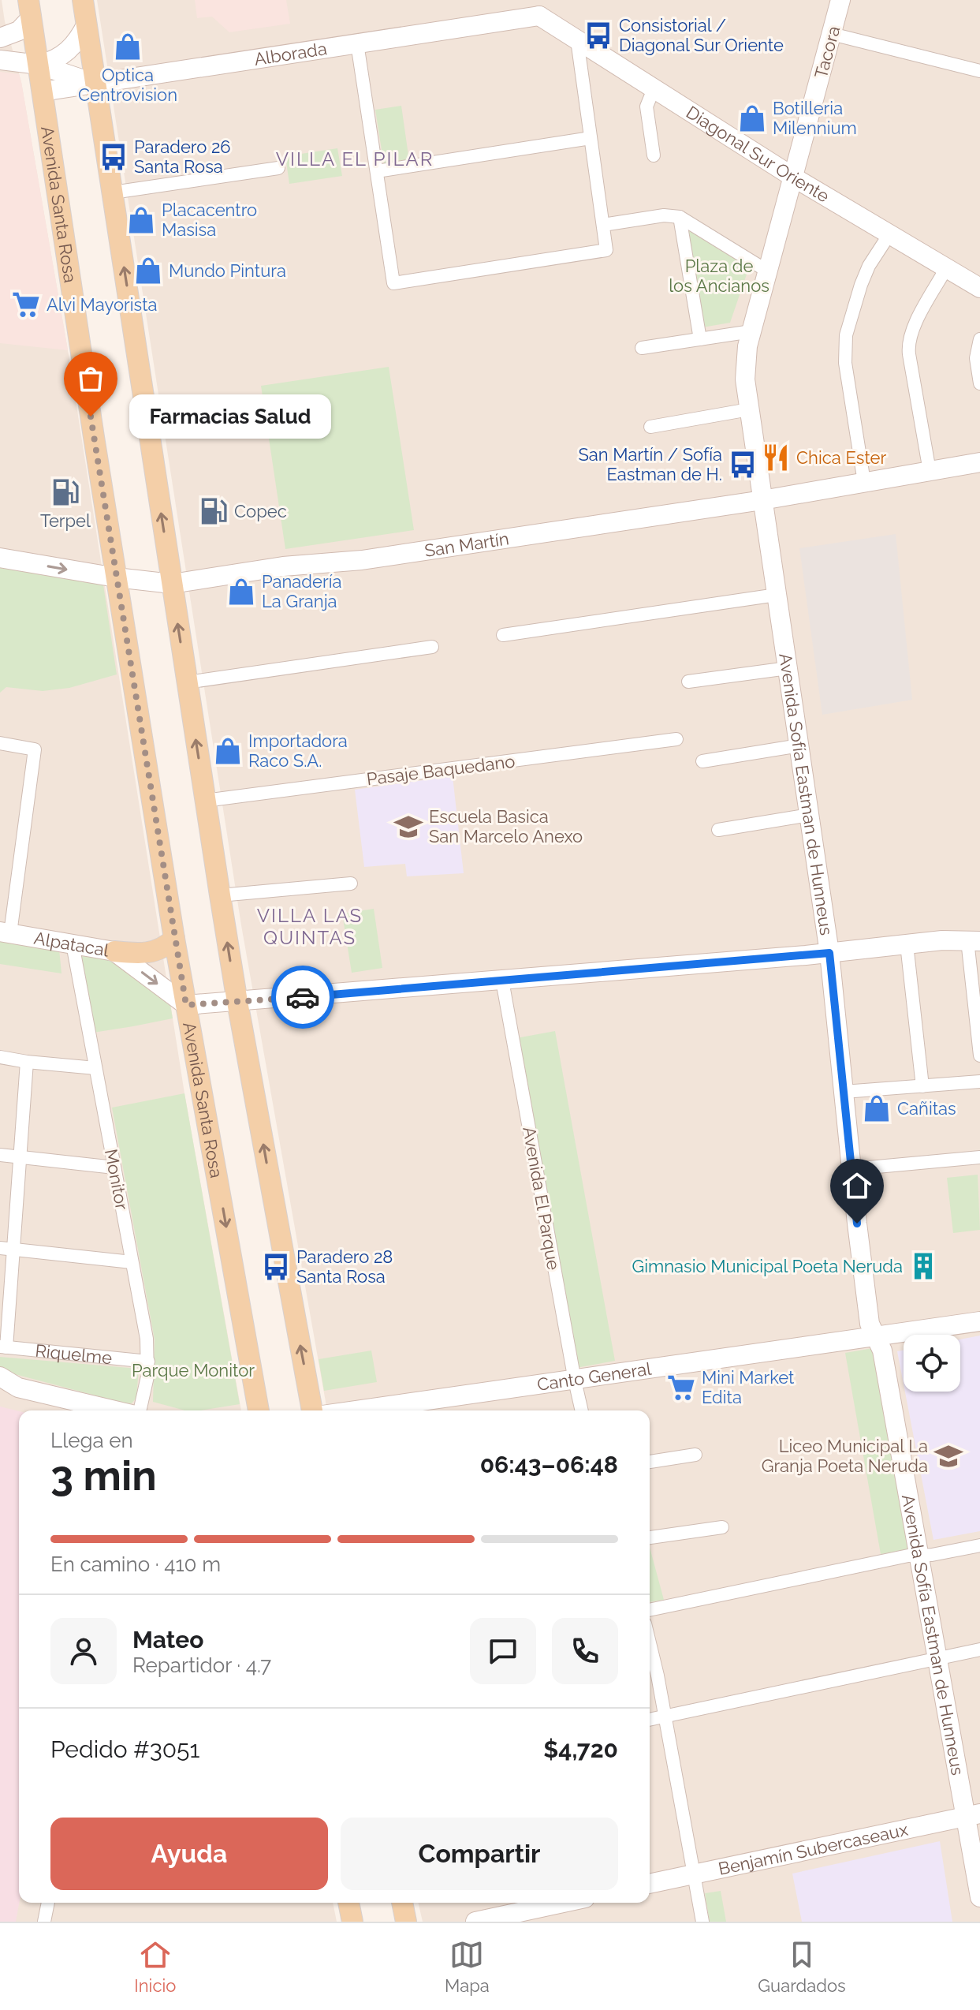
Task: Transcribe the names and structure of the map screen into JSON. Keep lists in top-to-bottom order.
{
  "streets": {
    "main road": ["Avenida Santa Rosa"],
    "street": [
      "Tacora",
      "Alborada",
      "Diagonal Sur Oriente",
      "San Martín",
      "Pasaje Baquedano",
      "Avenida Sofía Eastman de Hunneus",
      "Alpatacal",
      "Monitor",
      "Avenida El Parque",
      "Riquelme",
      "Canto General",
      "Benjamín Subercaseaux"
    ]
  },
  "crossings": [
    ["Tacora", "Diagonal Sur Oriente"],
    ["Tacora", "Avenida Sofía Eastman de Hunneus"],
    ["Alborada", "Diagonal Sur Oriente"],
    ["Alborada", "Avenida Santa Rosa"],
    ["Diagonal Sur Oriente", "Avenida Sofía Eastman de Hunneus"],
    ["Avenida Santa Rosa", "San Martín"],
    ["Avenida Santa Rosa", "Alpatacal"],
    ["San Martín", "Avenida Sofía Eastman de Hunneus"],
    ["Avenida Sofía Eastman de Hunneus", "Canto General"],
    ["Avenida Sofía Eastman de Hunneus", "Benjamín Subercaseaux"],
    ["Alpatacal", "Monitor"],
    ["Monitor", "Riquelme"],
    ["Avenida El Parque", "Canto General"]
  ],
  "one_way": ["Alpatacal"],
  "districts": ["VILLA EL PILAR", "VILLA LAS QUINTAS"],
  "parks": ["Plaza de los Ancianos", "Parque Monitor"],
  "places": {
    "bus stop": [
      "Consistorial / Diagonal Sur Oriente",
      "Paradero 26 Santa Rosa",
      "San Martín / Sofía Eastman de H.",
      "Paradero 28 Santa Rosa"
    ],
    "shop": [
      "Optica Centrovision",
      "Botilleria Milennium",
      "Placacentro Masisa",
      "Mundo Pintura",
      "Panadería La Granja",
      "Importadora Raco S.A.",
      "Cañitas"
    ],
    "supermarket": ["Alvi Mayorista", "Mini Market Edita"],
    "other": ["Farmacias Salud"],
    "restaurant": ["Chica Ester"],
    "fuel station": ["Terpel", "Copec"],
    "school or university": ["Escuela Basica San Marcelo Anexo", "Liceo Municipal La Granja Poeta Neruda"],
    "building": ["Gimnasio Municipal Poeta Neruda"]
  },
  "page": {
    "bubble": "Farmacias Salud",
    "heading": ["3 min", "Llega en", "06:43–06:48"],
    "panel": [
      "Mateo",
      "Repartidor · 4.7",
      "Pedido #3051",
      "$4,720"
    ],
    "bar": "En camino · 410 m",
    "buttons": ["Ayuda", "Compartir"],
    "tabs": ["Inicio", "Mapa", "Guardados"]
  }
}
